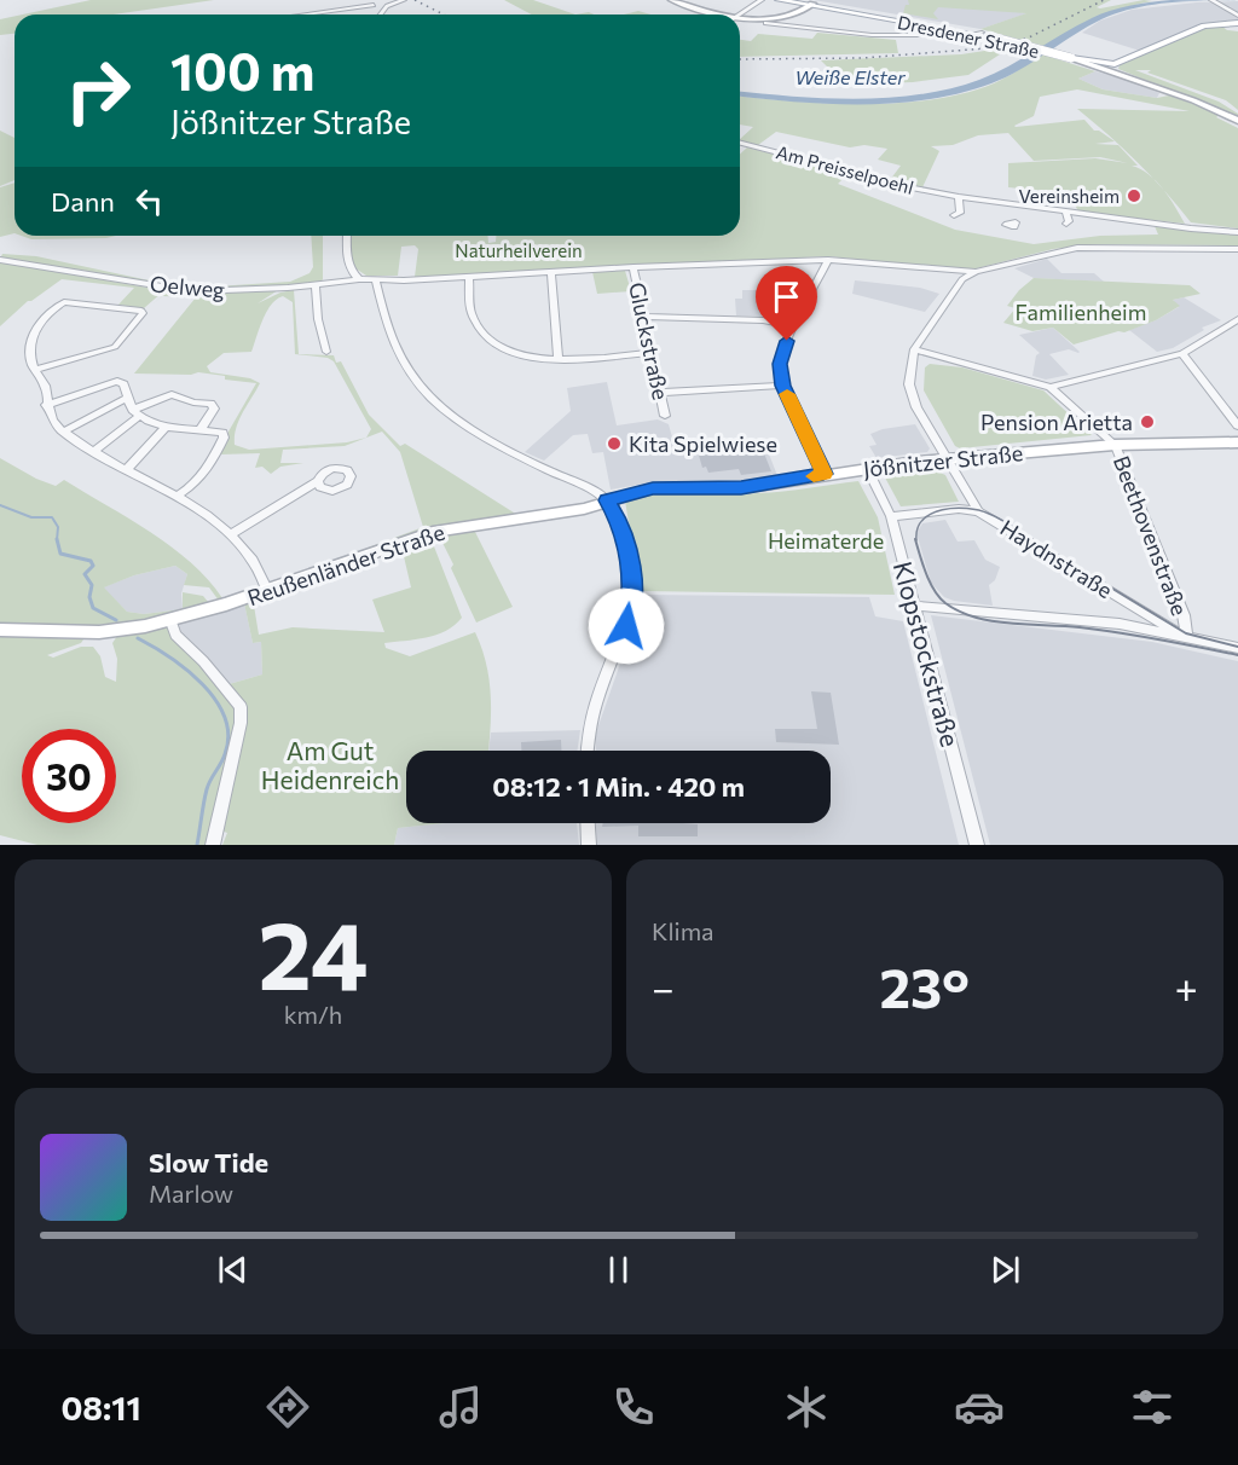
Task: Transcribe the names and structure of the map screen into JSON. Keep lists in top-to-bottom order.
{
  "streets": {
    "main road": ["Dresdener Straße"],
    "street": [
      "Am Preisselpoehl",
      "Oelweg",
      "Gluckstraße",
      "Jößnitzer Straße",
      "Beethovenstraße",
      "Haydnstraße",
      "Reußenländer Straße",
      "Klopstockstraße"
    ]
  },
  "crossings": [
    ["Oelweg", "Gluckstraße"],
    ["Jößnitzer Straße", "Beethovenstraße"],
    ["Jößnitzer Straße", "Haydnstraße"],
    ["Jößnitzer Straße", "Reußenländer Straße"],
    ["Jößnitzer Straße", "Klopstockstraße"],
    ["Beethovenstraße", "Haydnstraße"]
  ],
  "water": ["Weiße Elster"],
  "parks": [
    "Naturheilverein",
    "Familienheim",
    "Heimaterde",
    "Am Gut Heidenreich"
  ],
  "places": ["Vereinsheim", "Pension Arietta", "Kita Spielwiese"],
  "page": {
    "turn": ["100 m", "Jößnitzer Straße"],
    "then": "Dann",
    "limit": "30",
    "trip": "08:12 · 1 Min. · 420 m",
    "tile": [
      ["24", "km/h"],
      "Klima"
    ],
    "heat": ["−", "23°", "+"],
    "song": ["Slow Tide", "Marlow"],
    "tabs": "08:11"
  }
}
